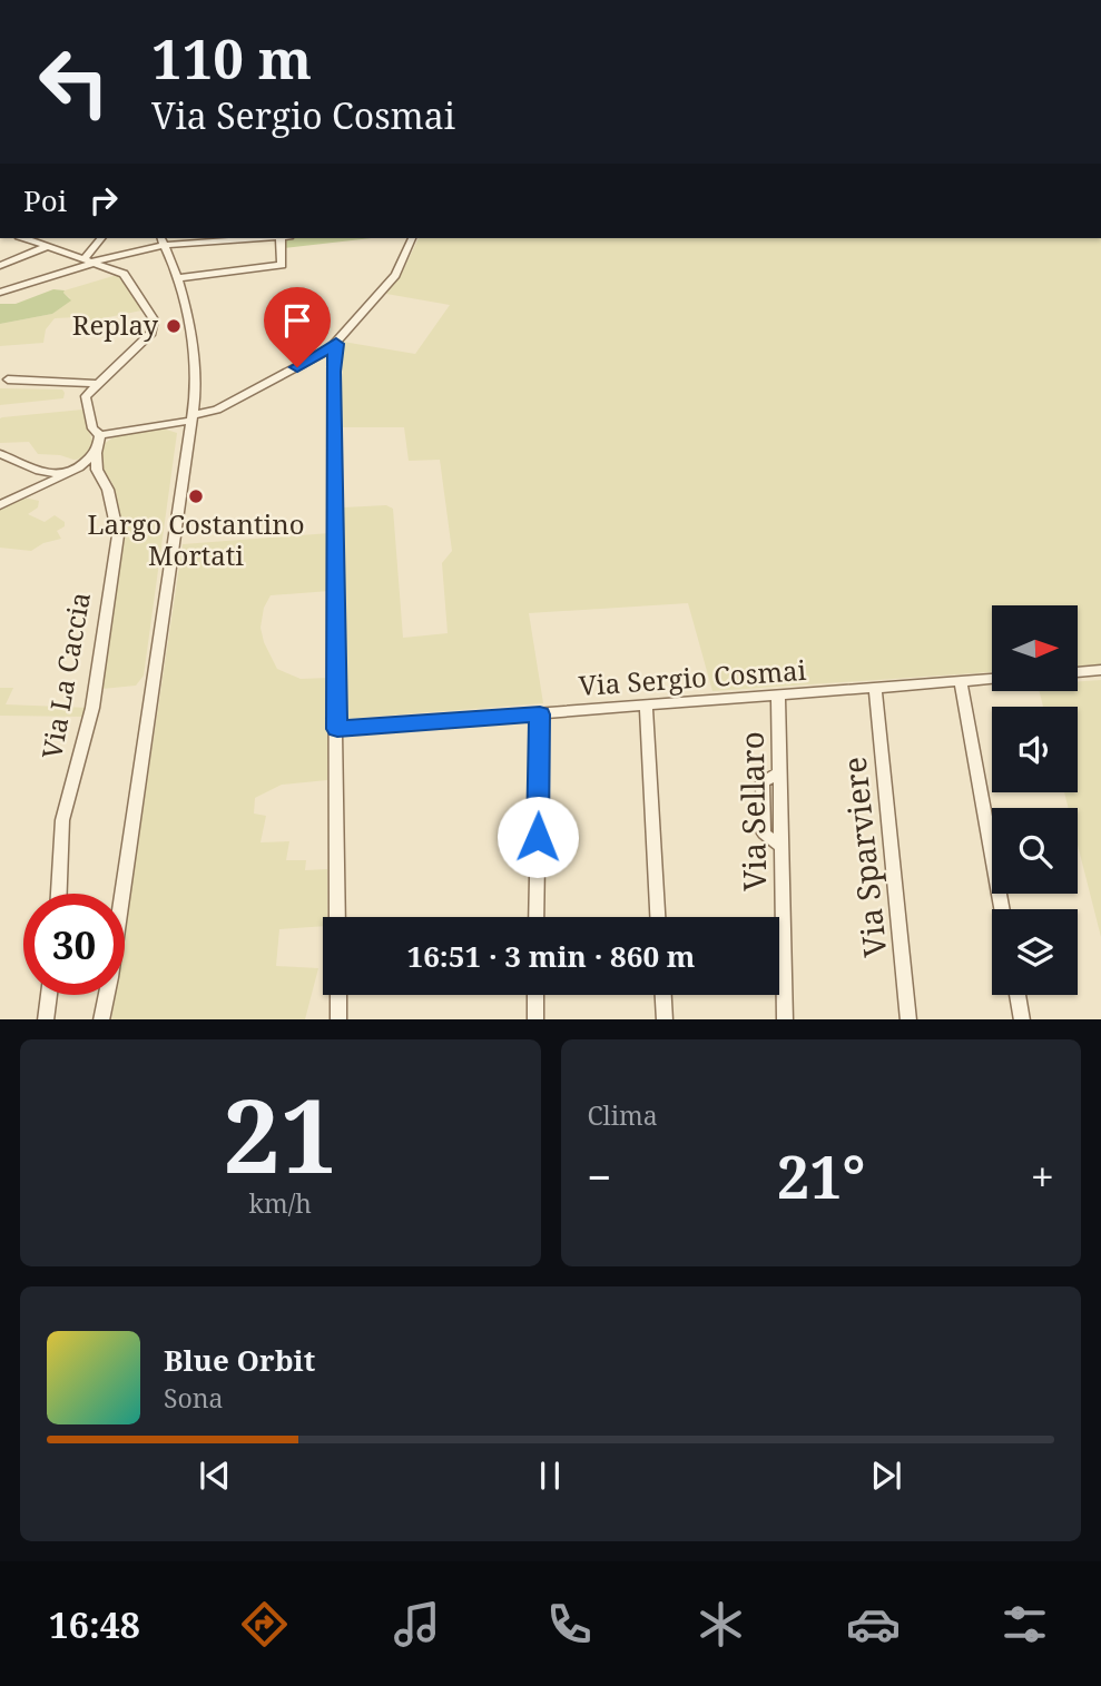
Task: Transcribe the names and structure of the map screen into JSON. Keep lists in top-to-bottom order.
{
  "streets": {
    "street": [
      "Via La Caccia",
      "Via Sergio Cosmai",
      "Via Sellaro",
      "Via Sparviere"
    ]
  },
  "crossings": [
    ["Via Sergio Cosmai", "Via Sellaro"],
    ["Via Sergio Cosmai", "Via Sparviere"]
  ],
  "places": ["Replay", "Largo Costantino Mortati"],
  "north": "right",
  "page": {
    "turn": ["110 m", "Via Sergio Cosmai"],
    "then": "Poi",
    "limit": "30",
    "trip": "16:51 · 3 min · 860 m",
    "tile": [
      ["21", "km/h"],
      "Clima"
    ],
    "heat": ["−", "21°", "+"],
    "song": ["Blue Orbit", "Sona"],
    "tabs": "16:48"
  }
}
